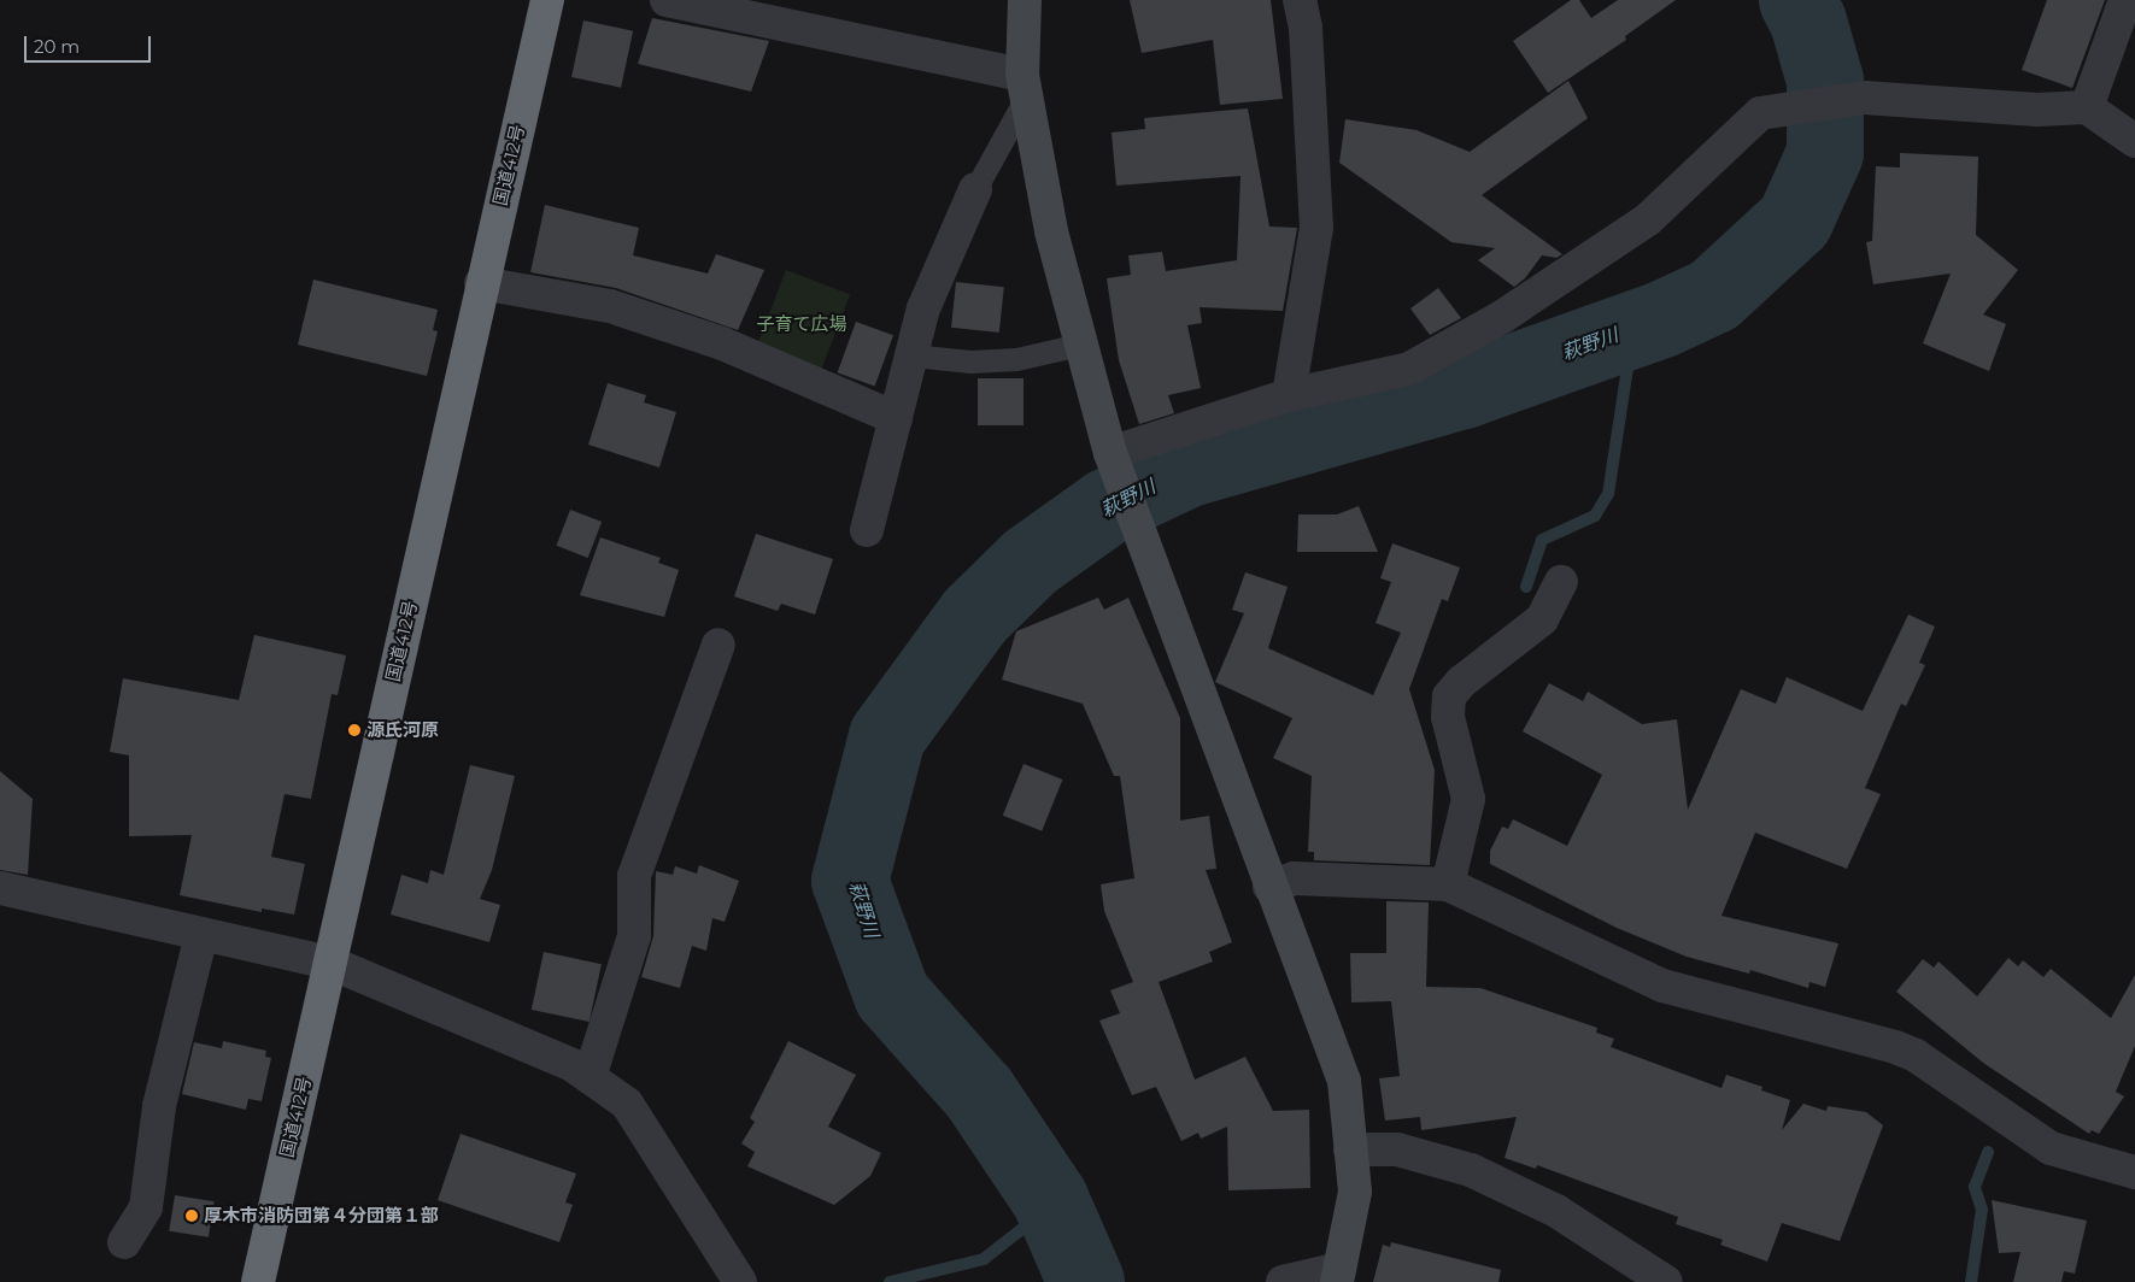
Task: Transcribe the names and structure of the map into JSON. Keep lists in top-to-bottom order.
{
  "streets": {
    "highway": ["国道412号"]
  },
  "water": ["萩野川"],
  "parks": ["子育て広場"],
  "places": ["源氏河原", "厚木市消防団第４分団第１部"],
  "scale_bar": "20 m"
}
